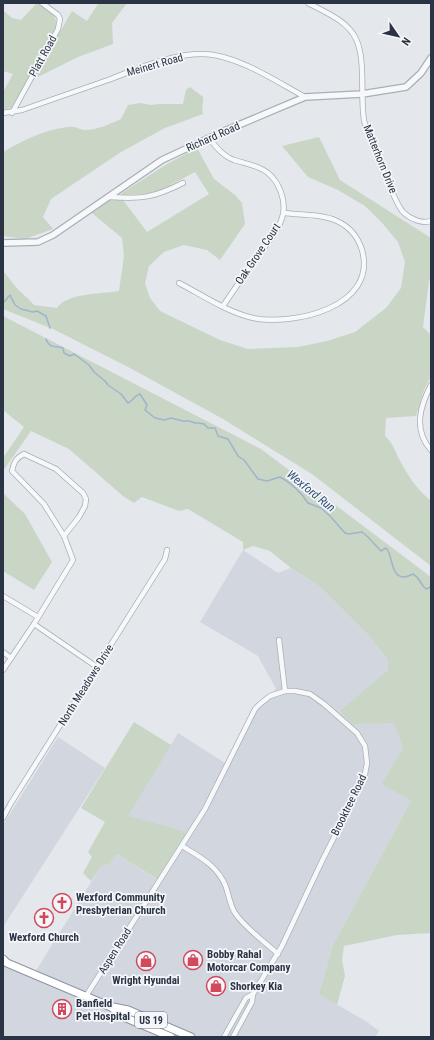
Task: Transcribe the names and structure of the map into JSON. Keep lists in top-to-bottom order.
{
  "streets": {
    "highway": ["US 19"],
    "street": [
      "Platt Road",
      "Meinert Road",
      "Richard Road",
      "Matterhorn Drive",
      "Oak Grove Court",
      "North Meadows Drive",
      "Brooktree Road",
      "Aspen Road"
    ]
  },
  "crossings": [
    ["Platt Road", "Meinert Road"],
    ["Meinert Road", "Richard Road"],
    ["Richard Road", "Matterhorn Drive"],
    ["Brooktree Road", "Aspen Road"],
    ["Aspen Road", "US 19"]
  ],
  "water": ["Wexford Run"],
  "places": {
    "church": ["Wexford Community Presbyterian Church", "Wexford Church"],
    "shop": ["Bobby Rahal Motorcar Company", "Wright Hyundai", "Shorkey Kia"],
    "building": ["Banfield Pet Hospital"]
  },
  "north": "bottom right"
}
